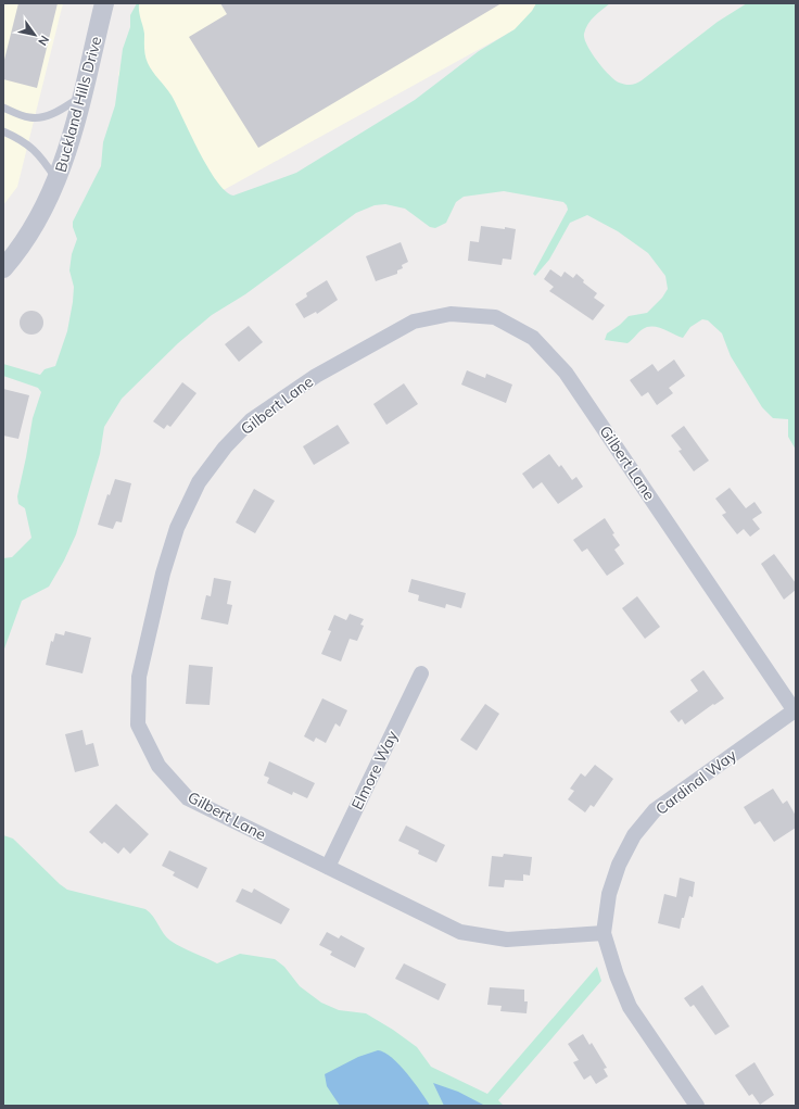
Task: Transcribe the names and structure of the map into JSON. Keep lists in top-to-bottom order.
{
  "streets": {
    "street": [
      "Buckland Hills Drive",
      "Gilbert Lane",
      "Elmore Way",
      "Cardinal Way"
    ]
  },
  "crossings": [
    ["Gilbert Lane", "Elmore Way"],
    ["Gilbert Lane", "Cardinal Way"]
  ],
  "north": "bottom right"
}
